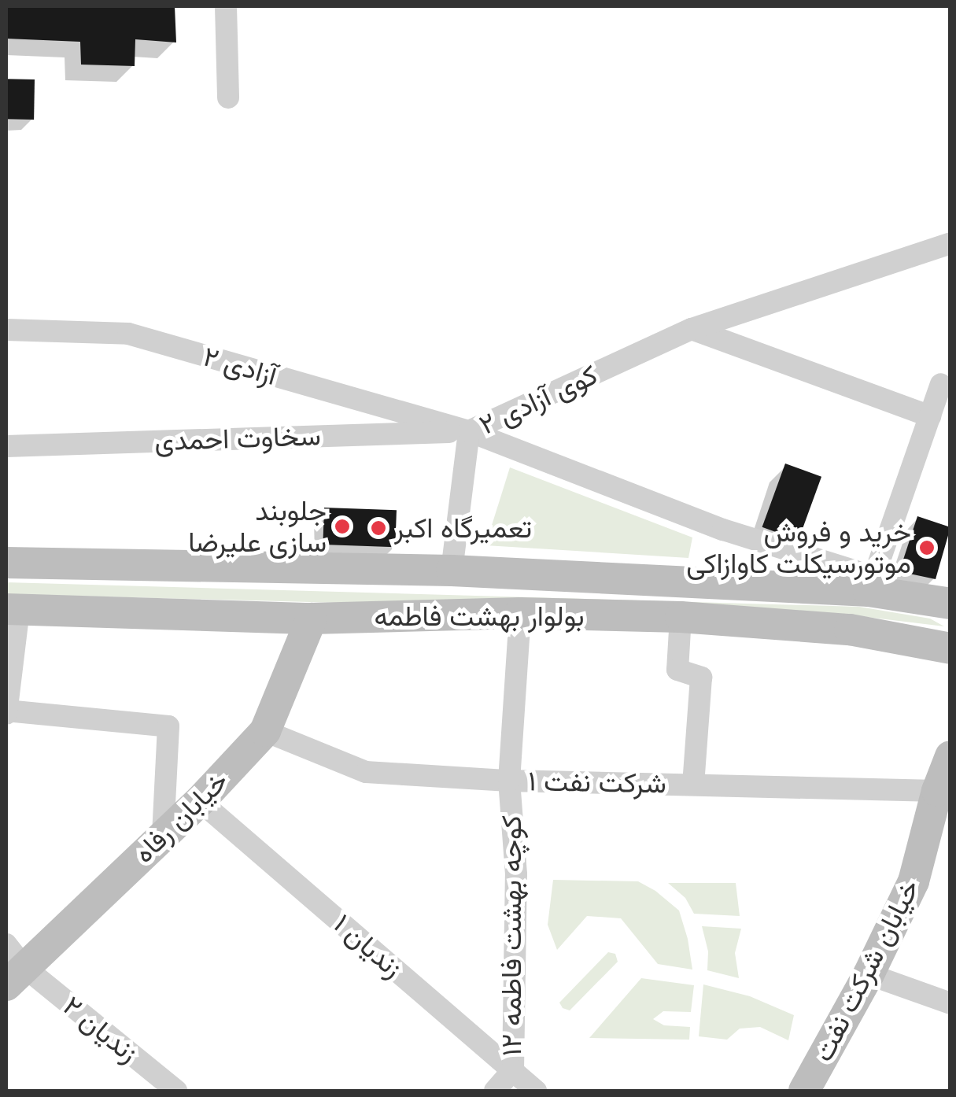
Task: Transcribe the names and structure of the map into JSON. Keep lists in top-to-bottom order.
{
  "streets": {
    "main road": ["بولوار بهشت فاطمه", "خیابان رفاه", "خیابان شرکت نفت"],
    "street": [
      "آزادی ۲",
      "کوی آزادی ۲",
      "سخاوت احمدی",
      "شرکت نفت ۱",
      "کوچه بهشت فاطمه ۱۲",
      "زندیان ۱",
      "زندیان ۲"
    ]
  },
  "crossings": [
    ["آزادی ۲", "کوی آزادی ۲"],
    ["آزادی ۲", "سخاوت احمدی"],
    ["آزادی ۲", "بولوار بهشت فاطمه"],
    ["کوی آزادی ۲", "سخاوت احمدی"],
    ["کوی آزادی ۲", "بولوار بهشت فاطمه"],
    ["بولوار بهشت فاطمه", "خیابان رفاه"],
    ["بولوار بهشت فاطمه", "کوچه بهشت فاطمه ۱۲"],
    ["شرکت نفت ۱", "خیابان رفاه"],
    ["شرکت نفت ۱", "کوچه بهشت فاطمه ۱۲"],
    ["شرکت نفت ۱", "خیابان شرکت نفت"],
    ["خیابان رفاه", "زندیان ۱"],
    ["خیابان رفاه", "زندیان ۲"],
    ["کوچه بهشت فاطمه ۱۲", "زندیان ۱"]
  ],
  "places": ["جلوبند سازی علیرضا", "تعمیرگاه اکبر", "خرید و فروش موتورسیکلت کاوازاکی"]
}
